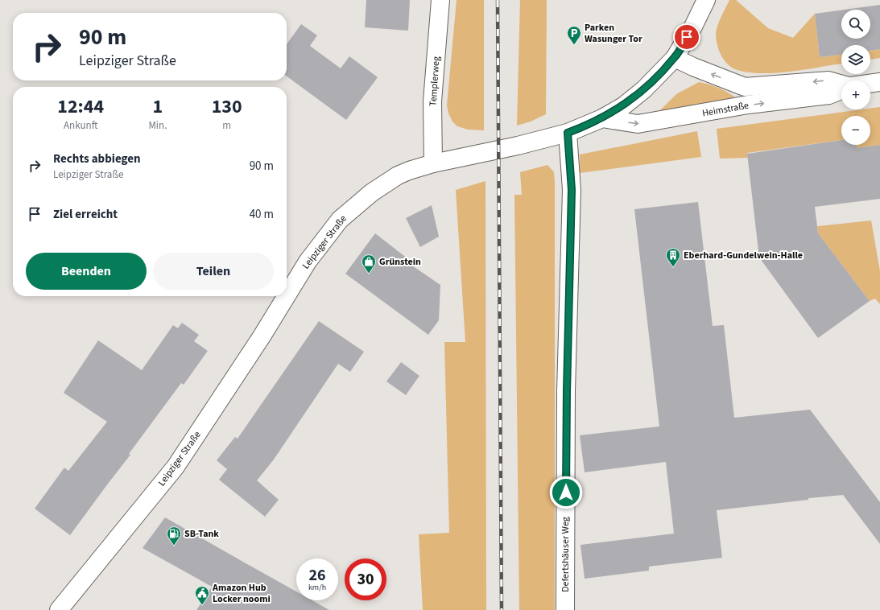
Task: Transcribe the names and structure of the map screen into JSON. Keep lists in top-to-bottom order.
{
  "streets": {
    "street": [
      "Templerweg",
      "Heimstraße",
      "Leipziger Straße",
      "Defertshäuser Weg"
    ]
  },
  "crossings": [
    ["Templerweg", "Leipziger Straße"],
    ["Heimstraße", "Leipziger Straße"],
    ["Leipziger Straße", "Defertshäuser Weg"]
  ],
  "places": {
    "parking": ["Parken Wasunger Tor"],
    "building": ["Eberhard-Gundelwein-Halle"],
    "shop": ["Grünstein"],
    "fuel station": ["SB-Tank"],
    "public building": ["Amazon Hub Locker noomi"]
  },
  "page": {
    "map_buttons": ["+", "−"],
    "turn": ["90 m", "Leipziger Straße"],
    "eta": [
      "12:44",
      "Ankunft",
      "1",
      "Min.",
      "130",
      "m"
    ],
    "list": [
      {
        "name": "Rechts abbiegen",
        "note": "Leipziger Straße",
        "value": "90 m"
      },
      {
        "name": "Ziel erreicht",
        "value": "40 m"
      }
    ],
    "buttons": ["Beenden", "Teilen"],
    "speed": "26 km/h",
    "limit": "30"
  }
}
